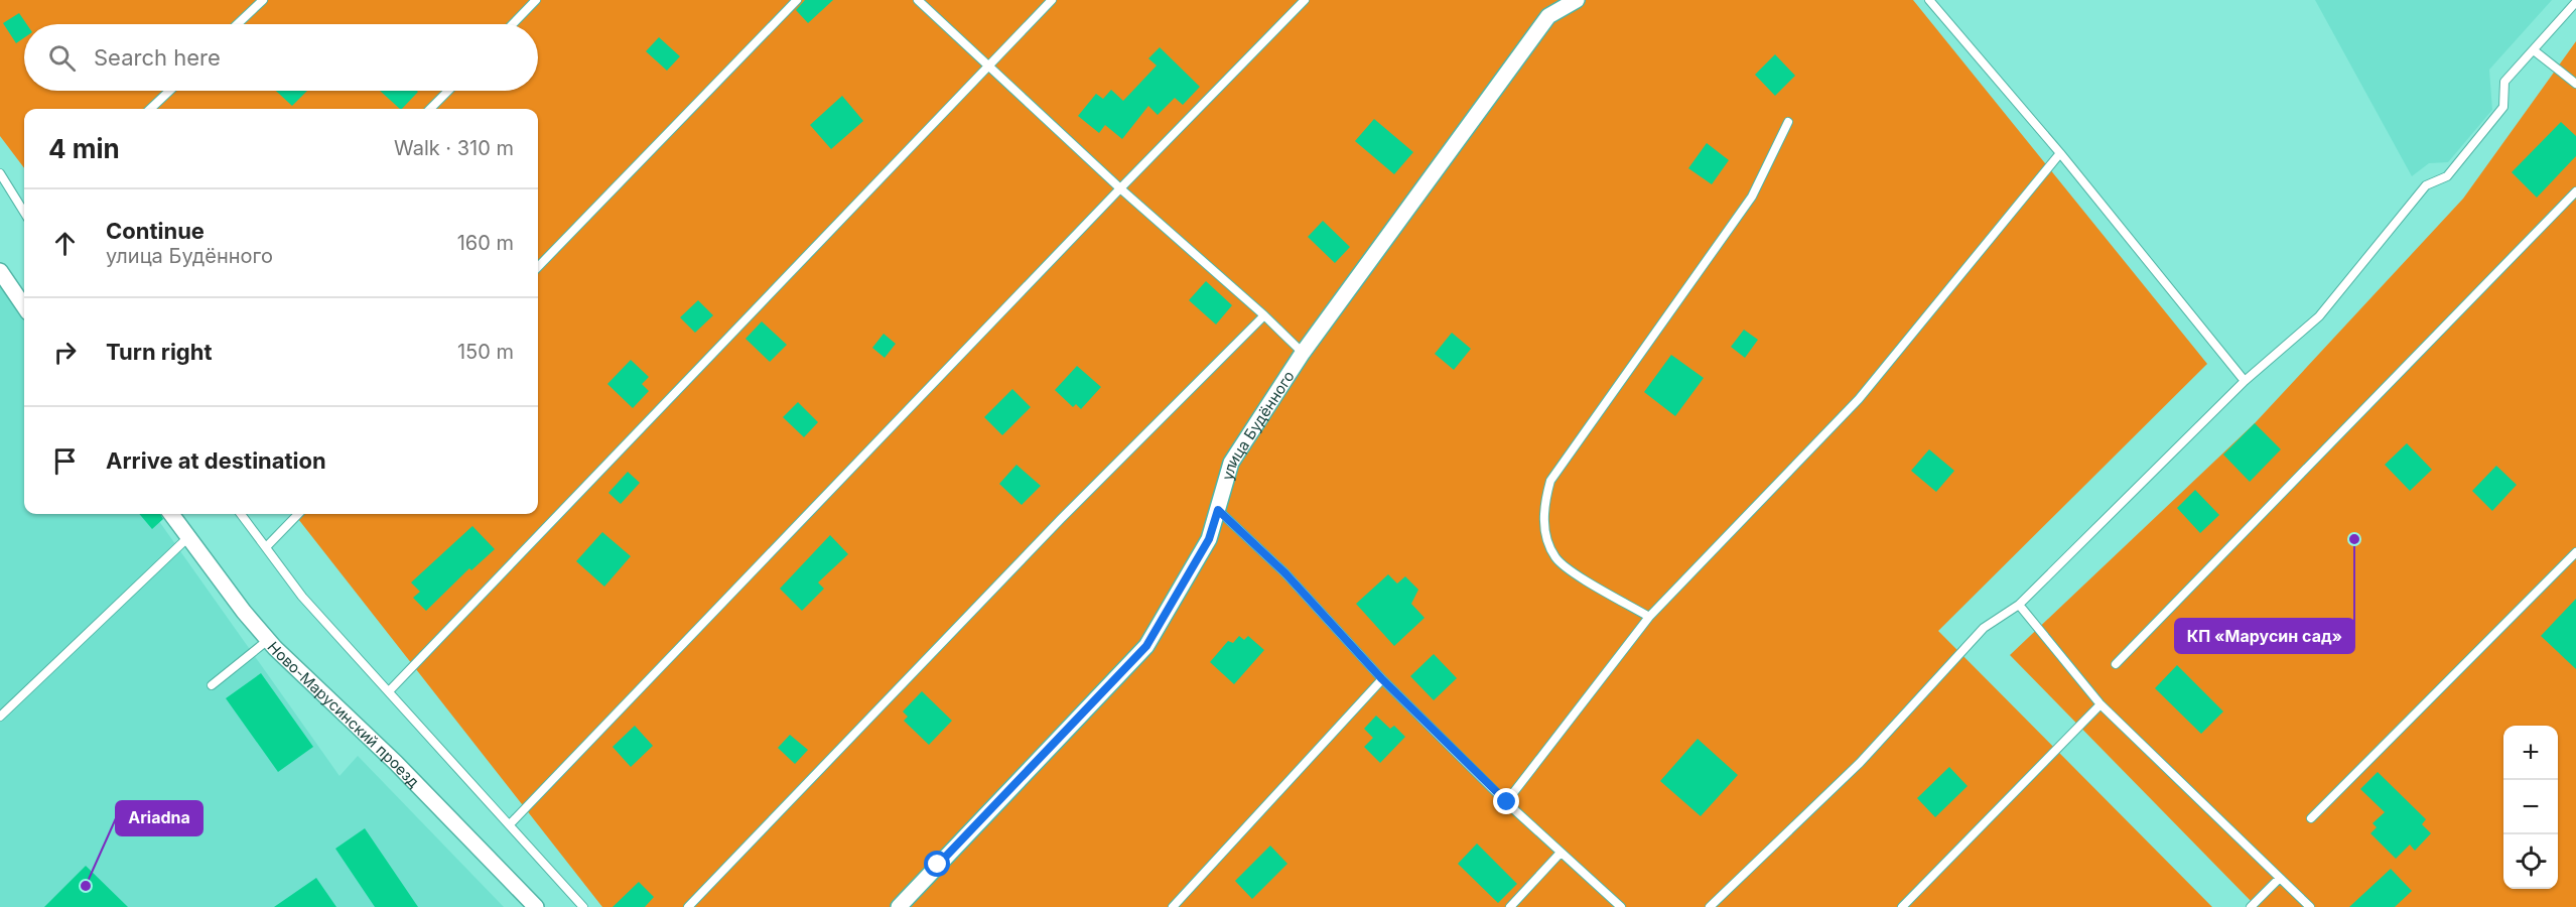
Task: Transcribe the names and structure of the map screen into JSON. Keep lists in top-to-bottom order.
{
  "streets": {
    "street": ["улица Будённого", "Ново-Марусинский проезд"]
  },
  "places": ["КП «Марусин сад»", "Ariadna"],
  "page": {
    "search": "Search here",
    "heading": ["4 min", "Walk · 310 m"],
    "list": [
      ["Continue", "улица Будённого", "160 m"],
      ["Turn right", "150 m"],
      "Arrive at destination"
    ],
    "map_buttons": ["+", "−"]
  }
}
